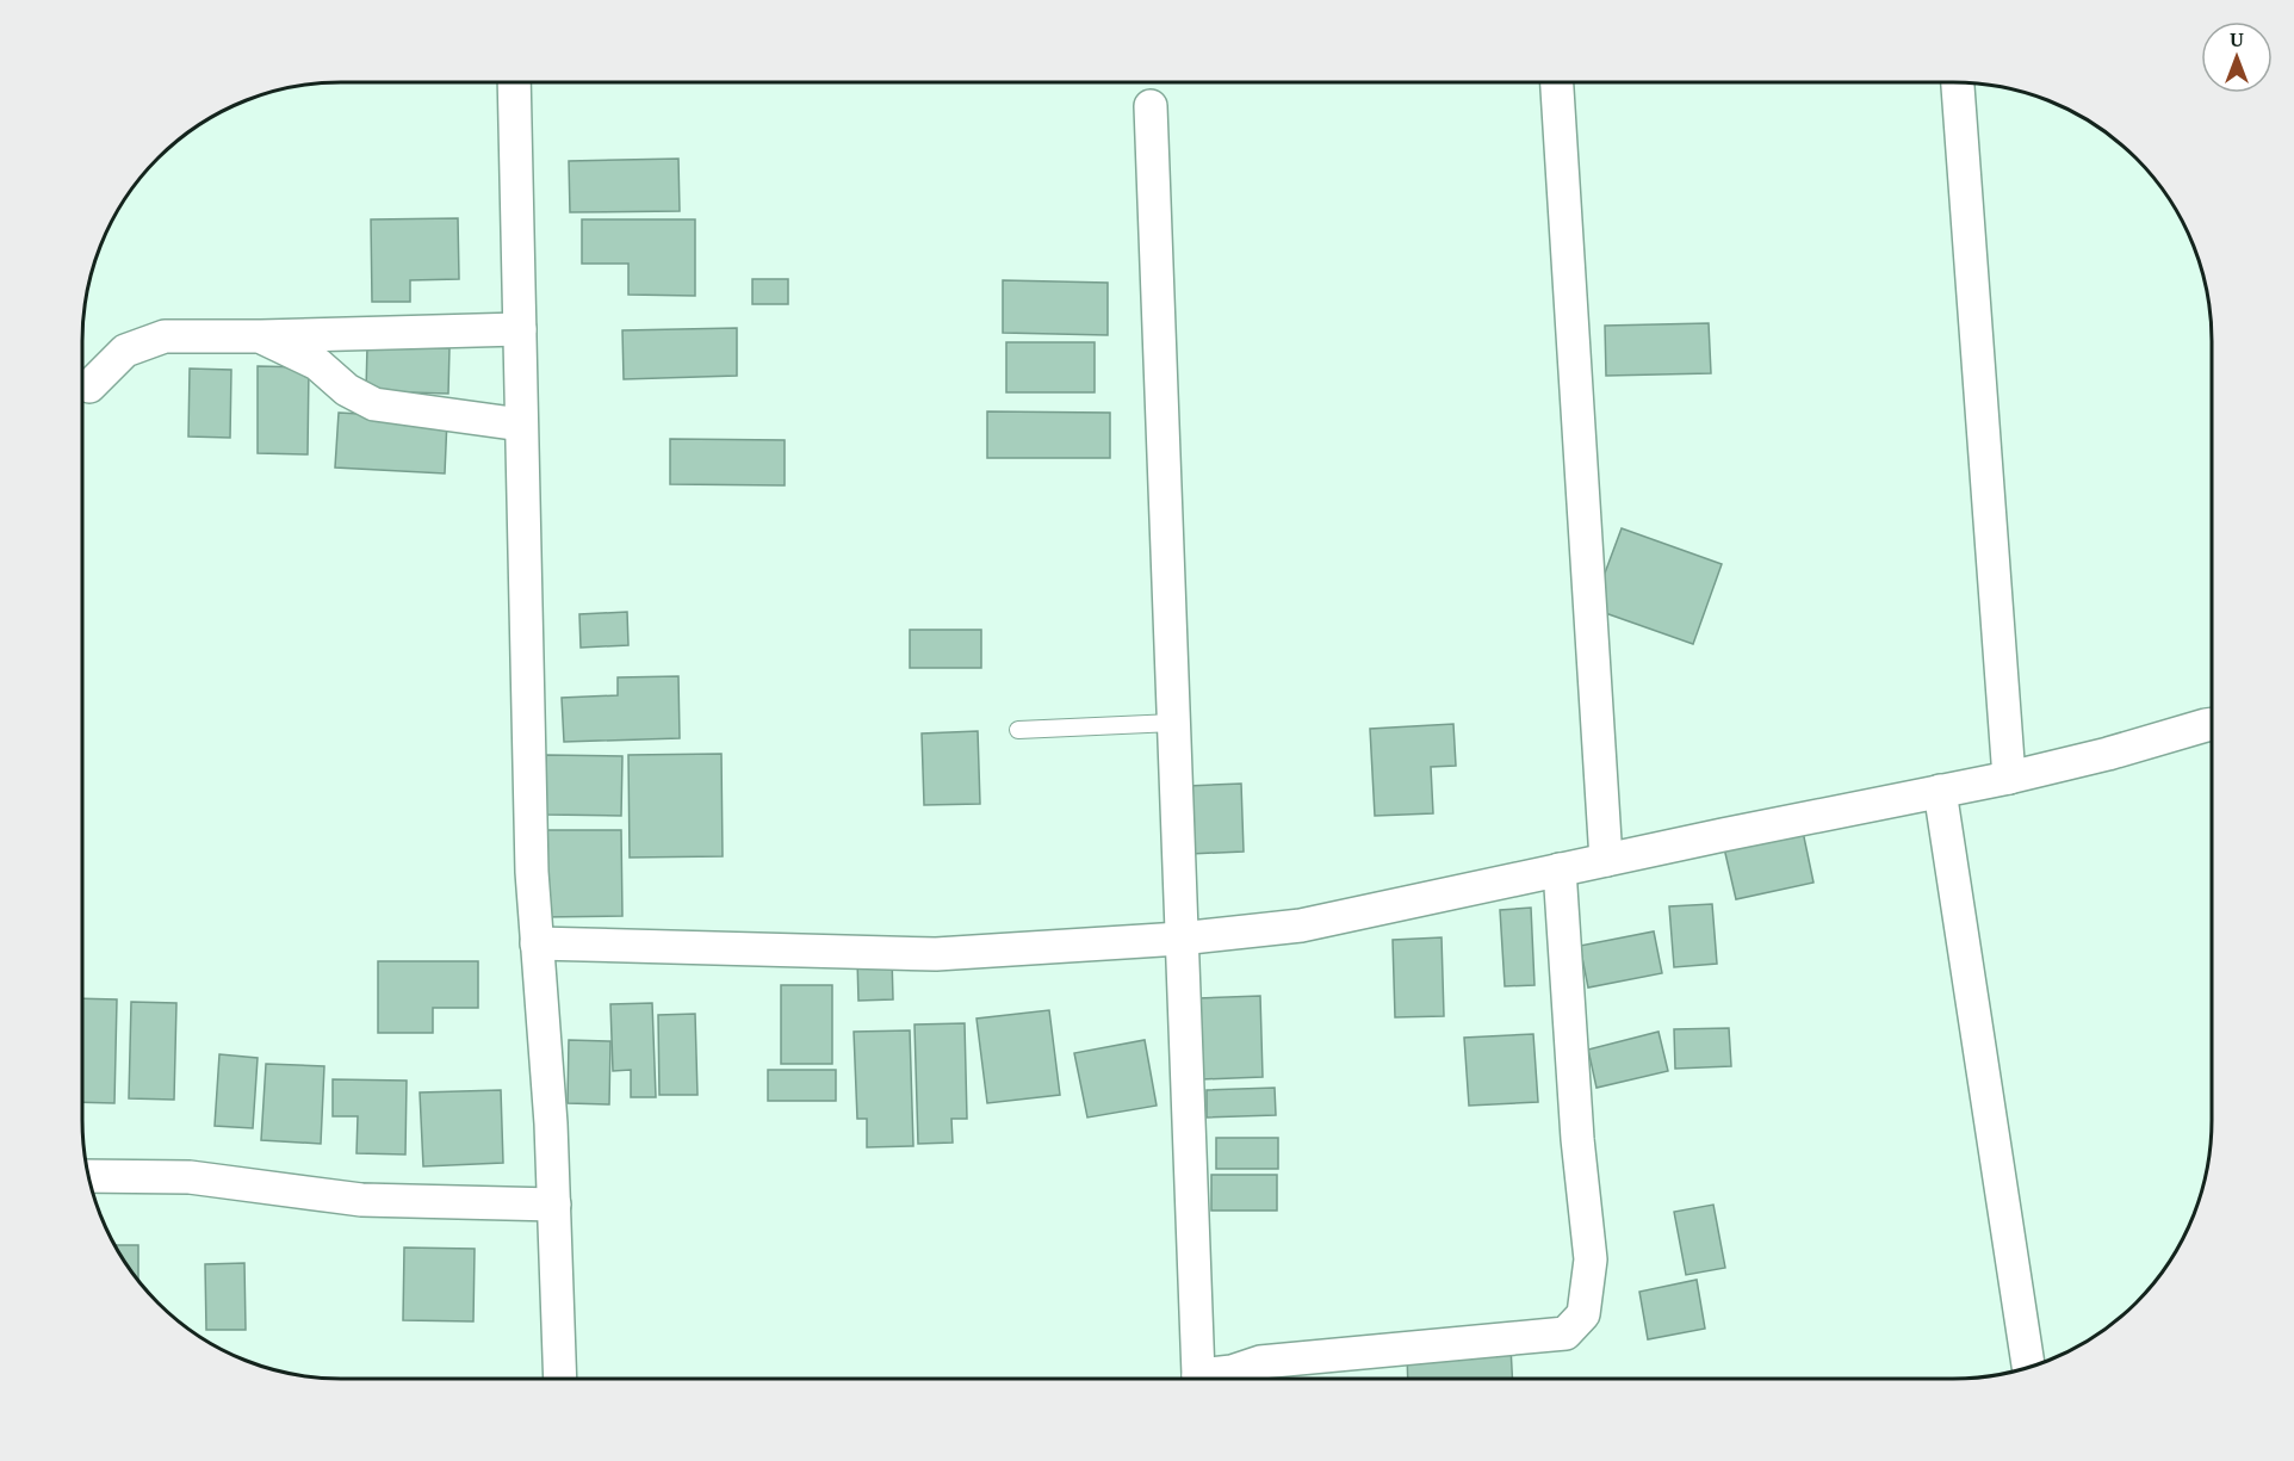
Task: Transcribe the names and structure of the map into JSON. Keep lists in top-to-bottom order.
{
  "north": "top"
}
